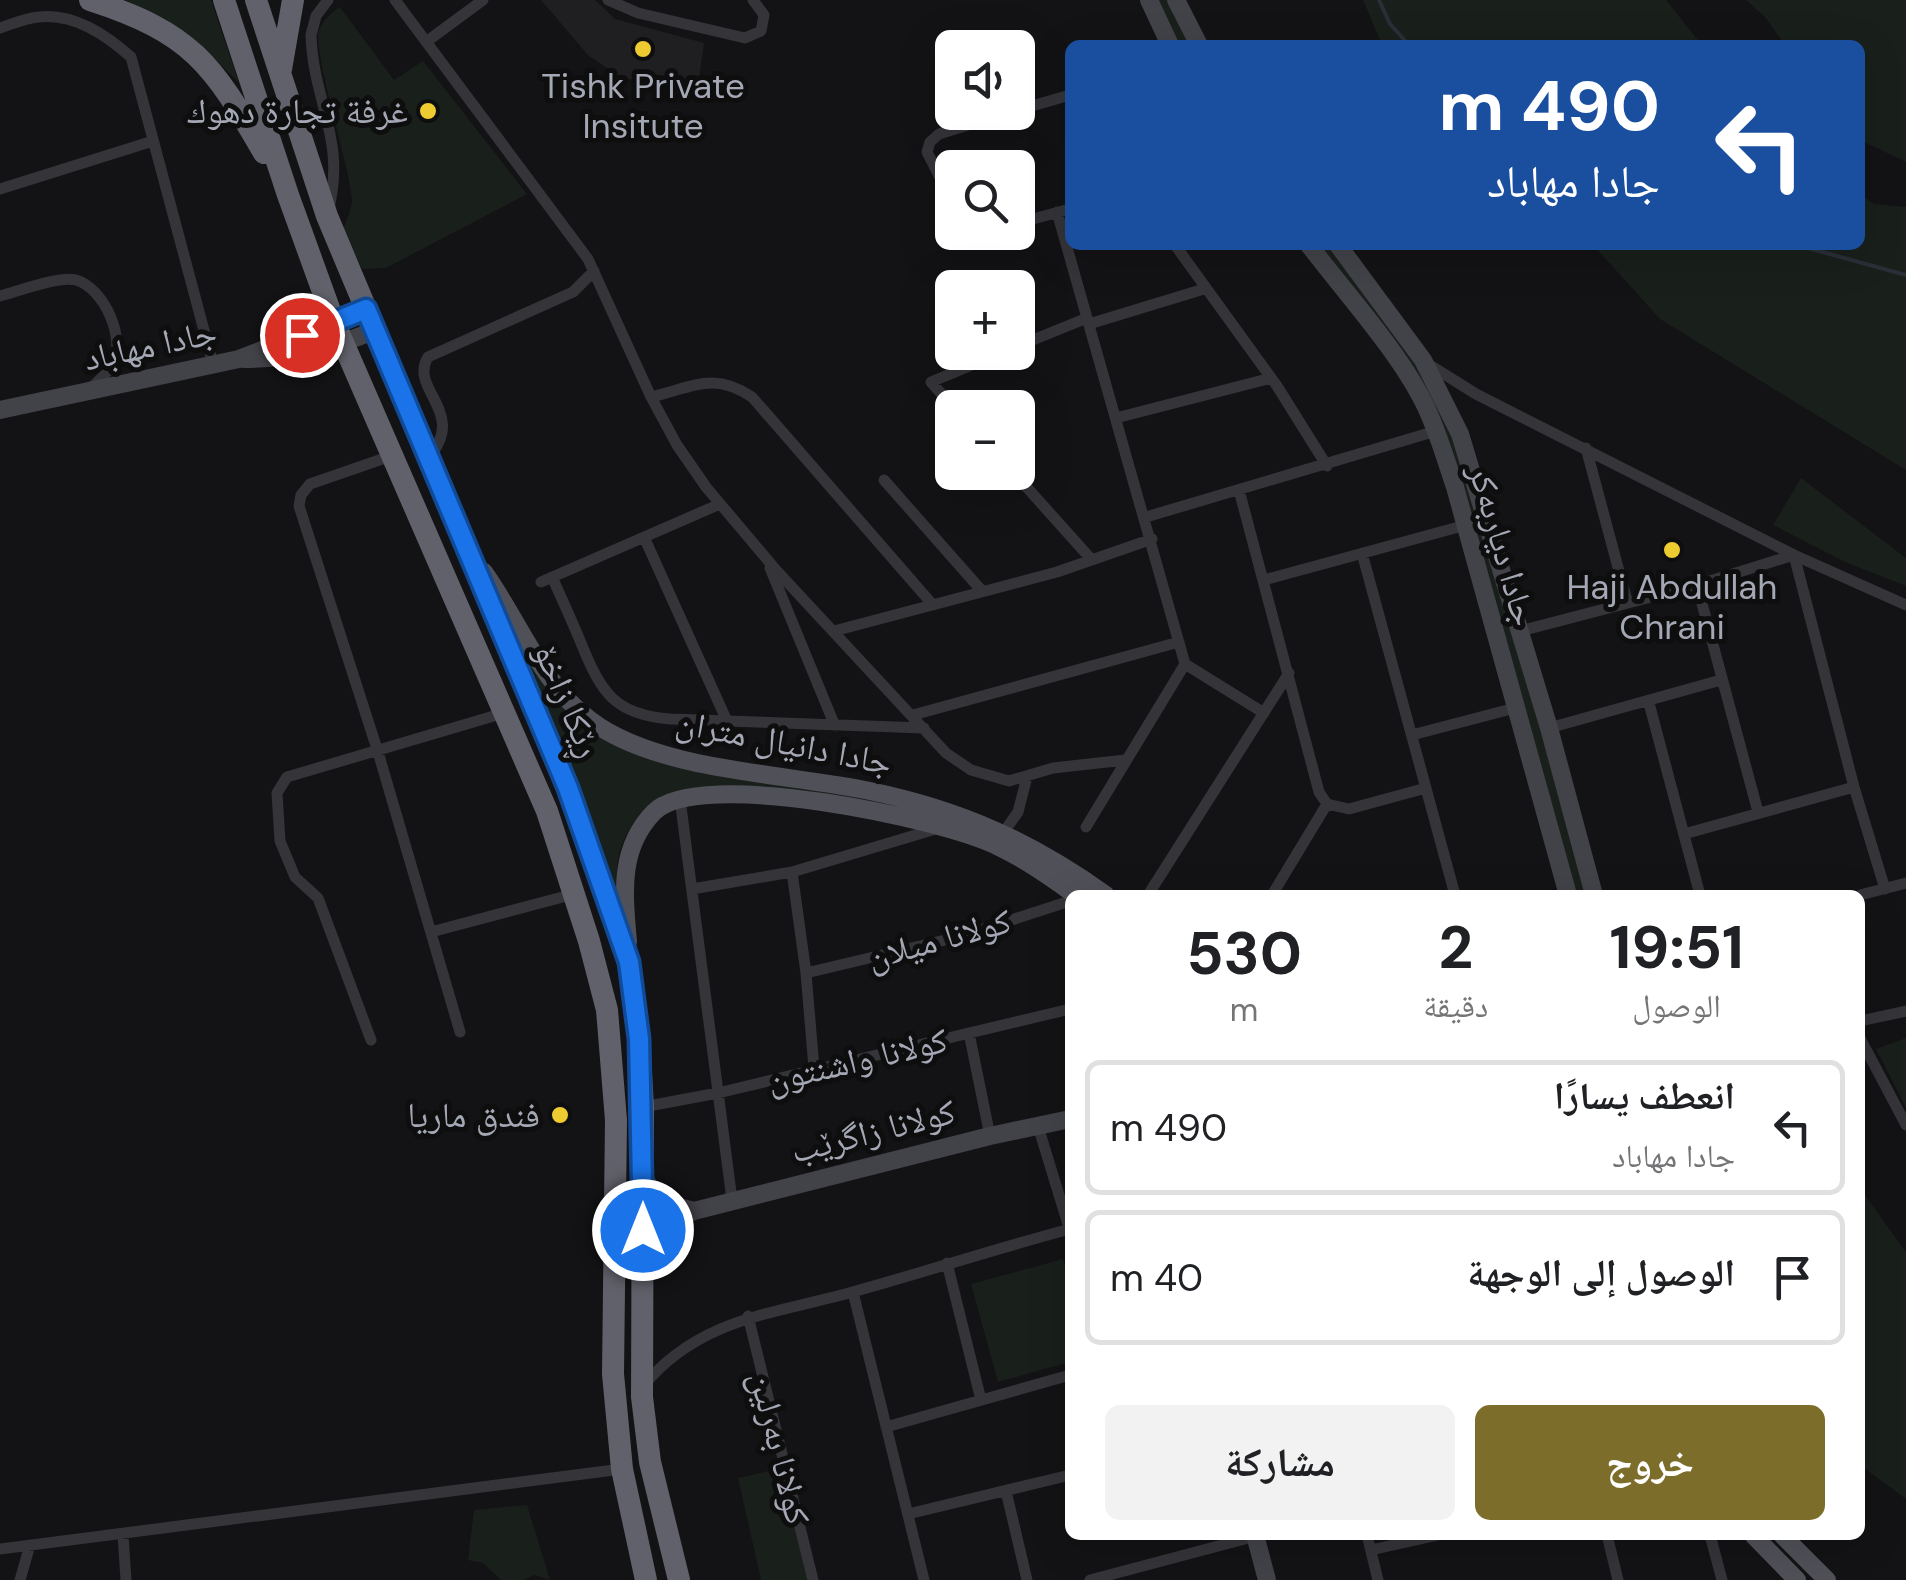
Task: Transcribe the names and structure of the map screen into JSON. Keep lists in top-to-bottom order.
{
  "streets": {
    "highway": ["ڕێکا زاخۆ"],
    "main road": [
      "جادا مهاباد",
      "جادا دیاربه‌كر",
      "جادا دانيال متران",
      "كولانا زاگرێب"
    ],
    "street": ["كولانا ميلان", "كولانا واشنتون", "كولانا بەرلین"]
  },
  "crossings": [
    ["جادا مهاباد", "ڕێکا زاخۆ"],
    ["ڕێکا زاخۆ", "جادا دانيال متران"],
    ["ڕێکا زاخۆ", "كولانا واشنتون"],
    ["ڕێکا زاخۆ", "كولانا زاگرێب"]
  ],
  "places": [
    "Tishk Private Insitute",
    "غرفة تجارة دهوك",
    "Haji Abdullah Chrani",
    "فندق ماريا"
  ],
  "page": {
    "map_buttons": ["+", "−"],
    "turn": ["490 m", "جادا مهاباد"],
    "eta": [
      "19:51",
      "الوصول",
      "2",
      "دقيقة",
      "530",
      "m"
    ],
    "list": [
      {
        "name": "انعطف يسارًا",
        "note": "جادا مهاباد",
        "value": "490 m"
      },
      {
        "name": "الوصول إلى الوجهة",
        "value": "40 m"
      }
    ],
    "buttons": ["خروج", "مشاركة"]
  }
}
